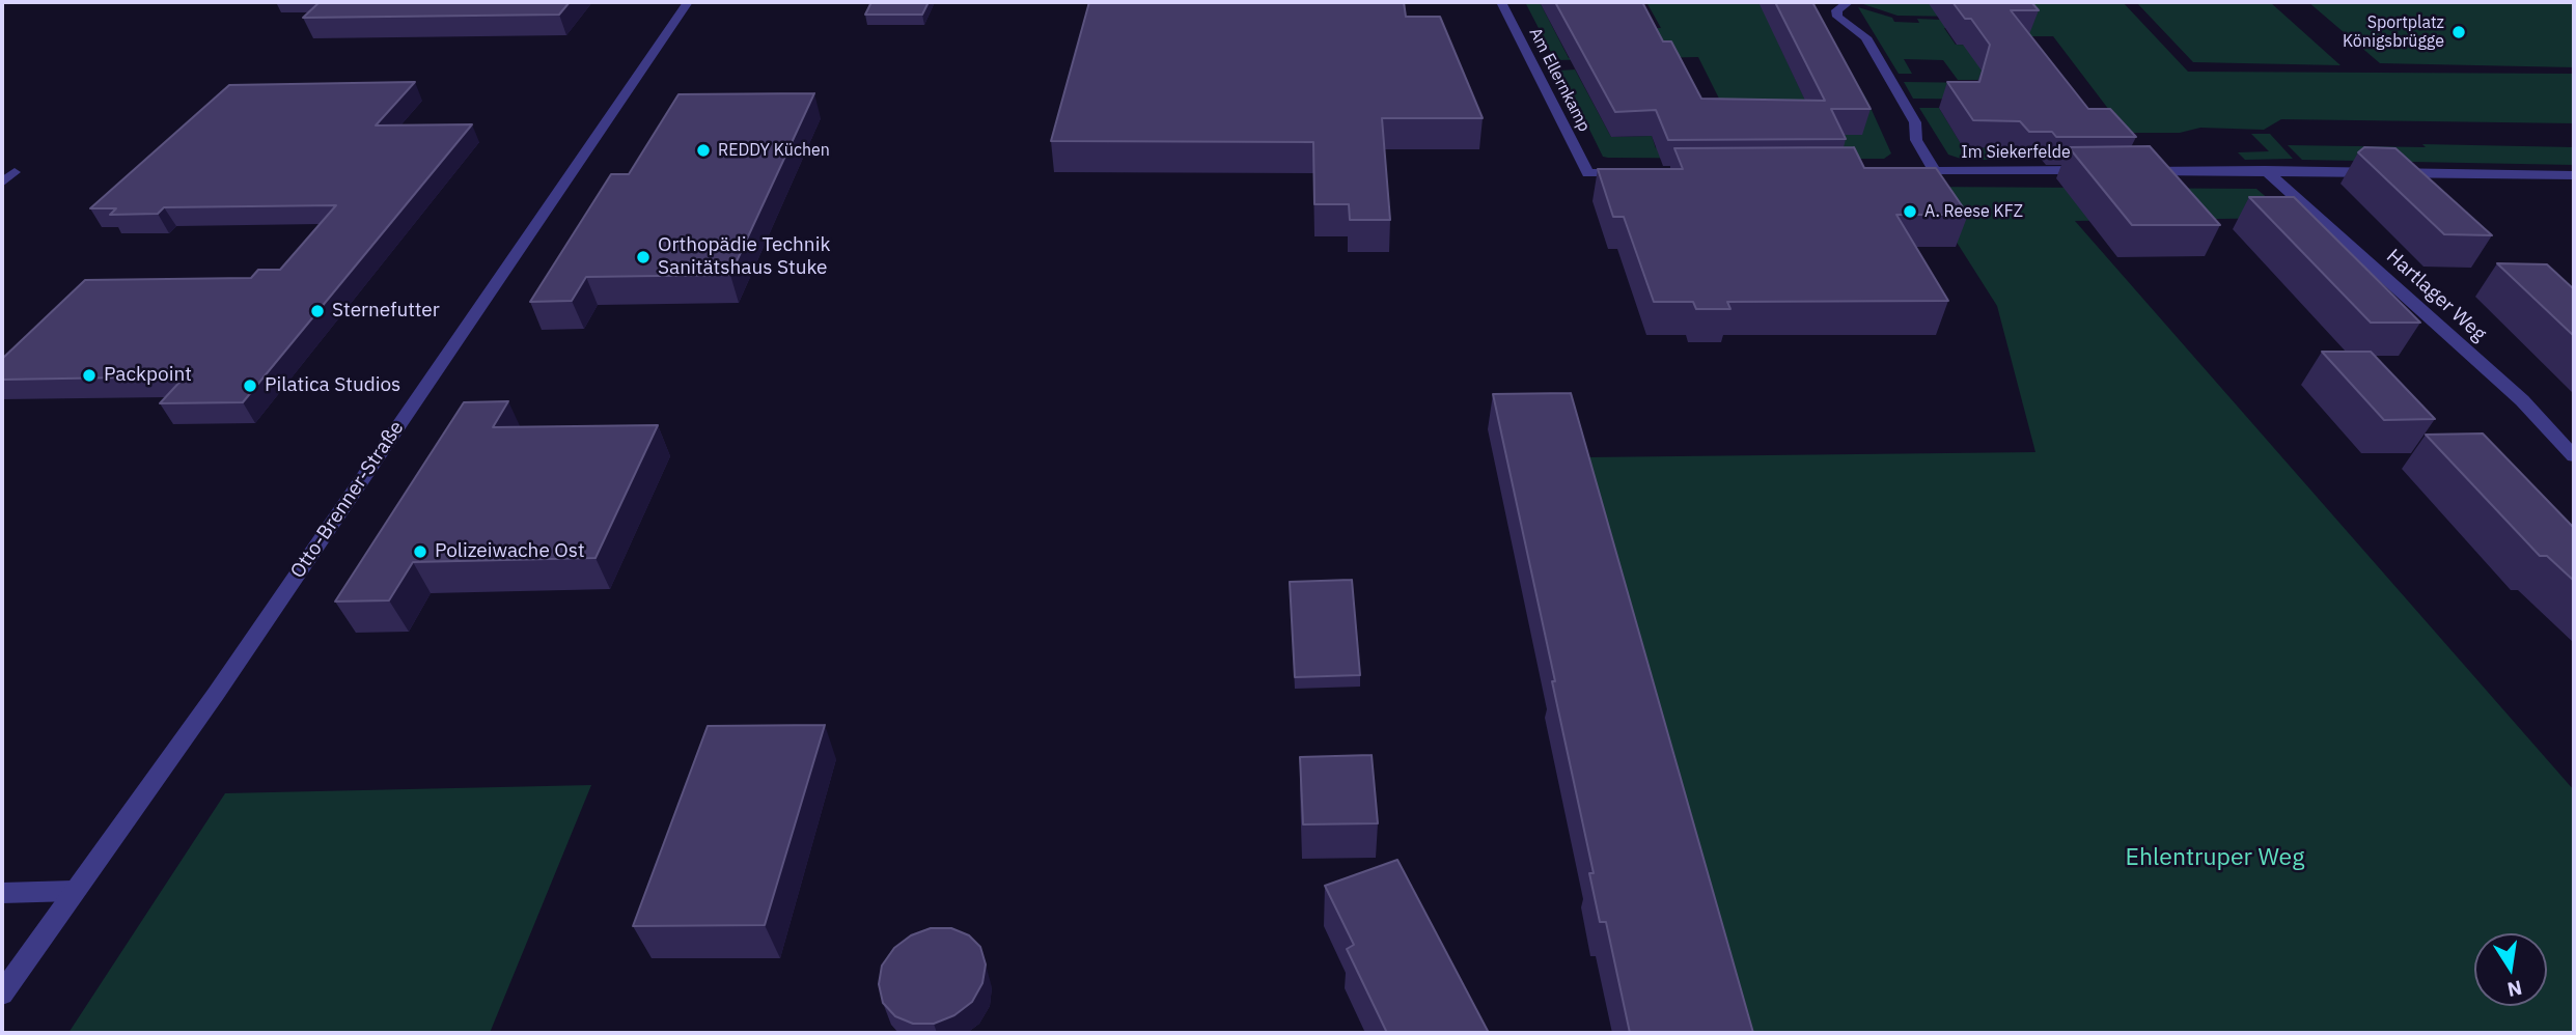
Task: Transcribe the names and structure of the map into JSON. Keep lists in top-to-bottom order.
{
  "streets": {
    "street": [
      "Am Ellernkamp",
      "Im Siekerfelde",
      "Hartlager Weg",
      "Otto-Brenner-Straße"
    ]
  },
  "parks": ["Ehlentruper Weg"],
  "places": [
    "Sportplatz Königsbrügge",
    "REDDY Küchen",
    "A. Reese KFZ",
    "Orthopädie Technik Sanitätshaus Stuke",
    "Sternefutter",
    "Packpoint",
    "Pilatica Studios",
    "Polizeiwache Ost"
  ],
  "north": "bottom"
}
